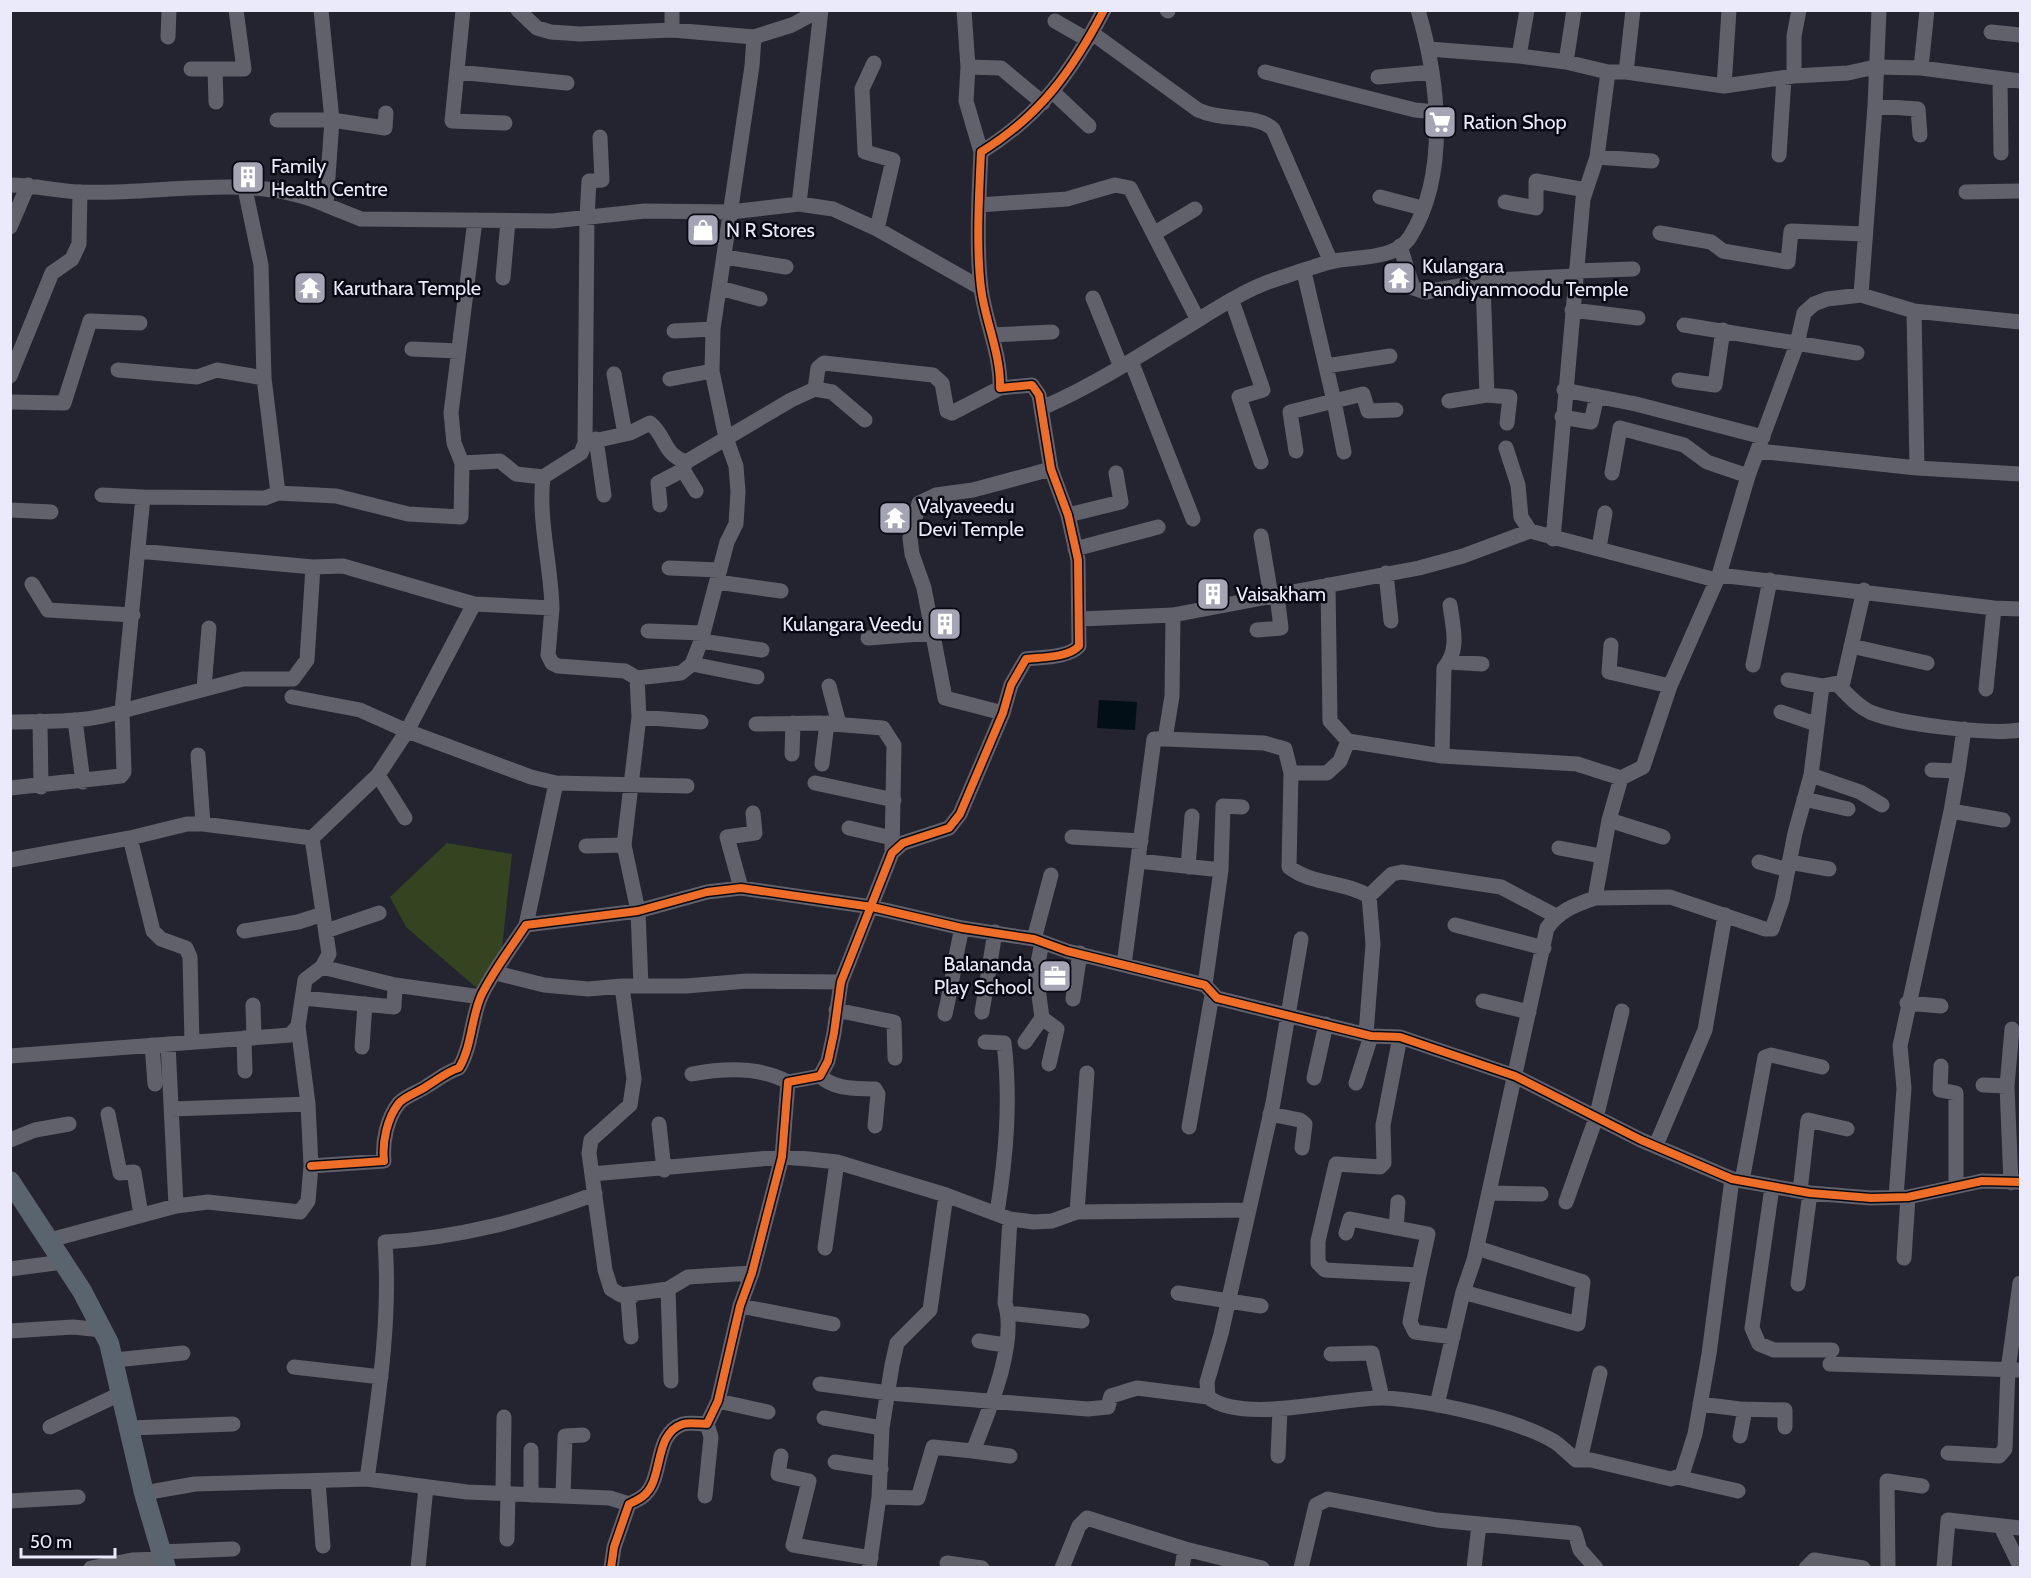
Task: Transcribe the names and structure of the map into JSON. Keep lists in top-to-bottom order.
{
  "places": {
    "supermarket": ["Ration Shop"],
    "building": ["Family Health Centre", "Vaisakham", "Kulangara Veedu"],
    "shop": ["N R Stores"],
    "temple": ["Kulangara Pandiyanmoodu Temple", "Karuthara Temple", "Valyaveedu Devi Temple"],
    "office": ["Balananda Play School"]
  },
  "scale_bar": "50 m"
}
